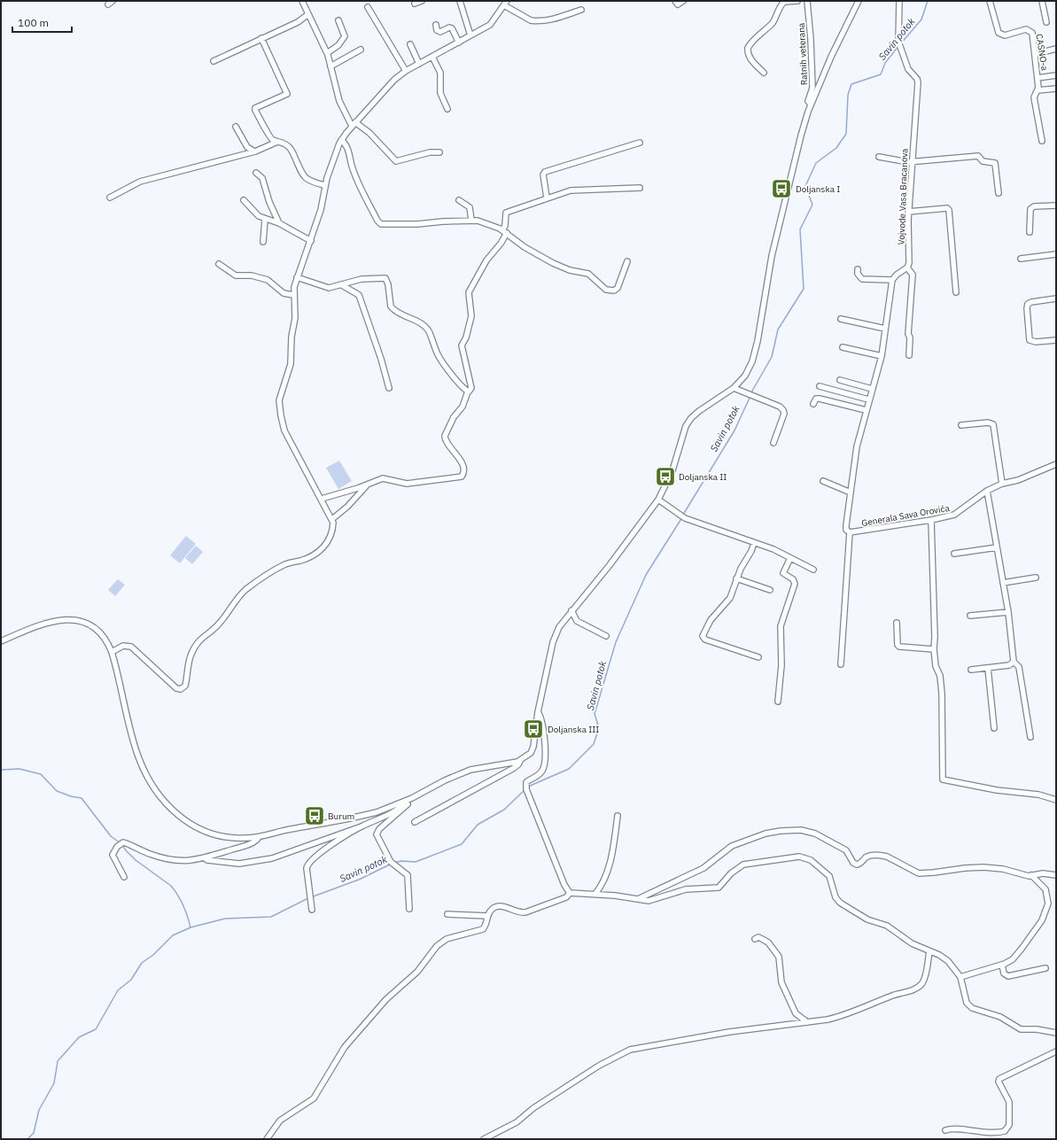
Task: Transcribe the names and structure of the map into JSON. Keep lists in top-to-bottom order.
{
  "streets": {
    "street": [
      "CASNO-a",
      "Ratnih veterana",
      "Vojvode Vasa Bracanova",
      "Generala Sava Orovića"
    ]
  },
  "water": ["Savin potok"],
  "places": {
    "bus stop": [
      "Doljanska I",
      "Doljanska II",
      "Doljanska III",
      "Burum"
    ]
  },
  "scale_bar": "100 m"
}
